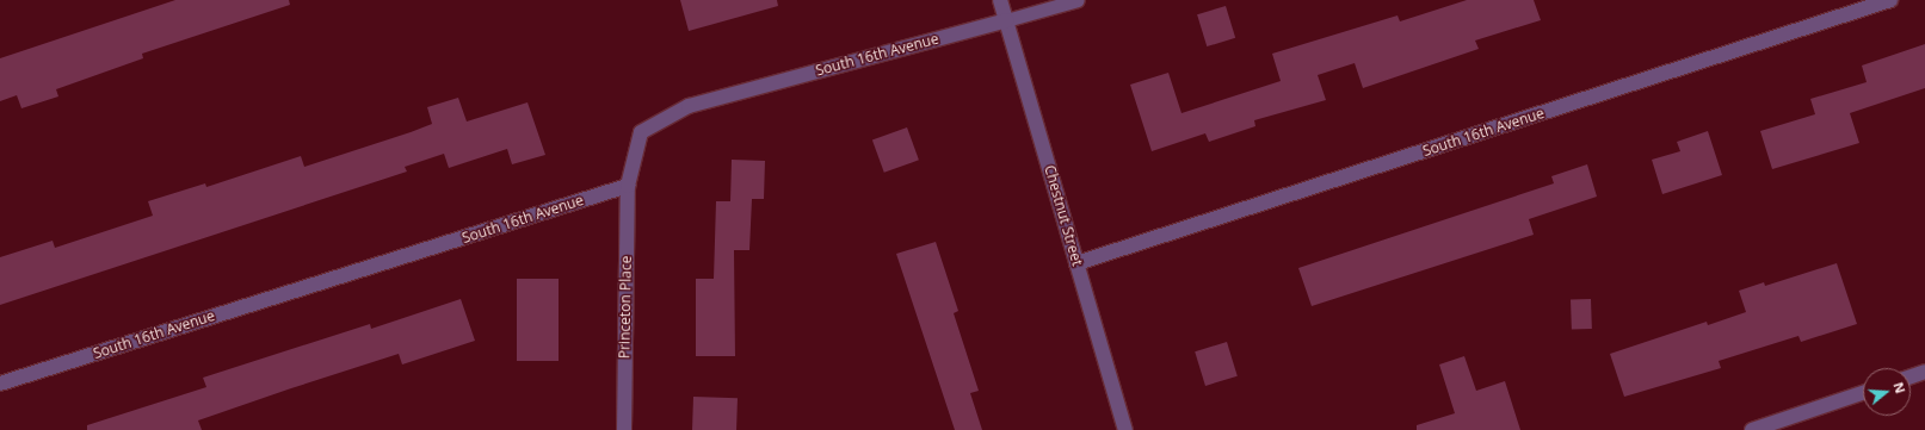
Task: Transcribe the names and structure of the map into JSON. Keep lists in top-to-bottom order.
{
  "streets": {
    "street": ["South 16th Avenue", "Chestnut Street", "Princeton Place"]
  },
  "crossings": [
    ["South 16th Avenue", "Chestnut Street"],
    ["South 16th Avenue", "Princeton Place"]
  ],
  "north": "right"
}
